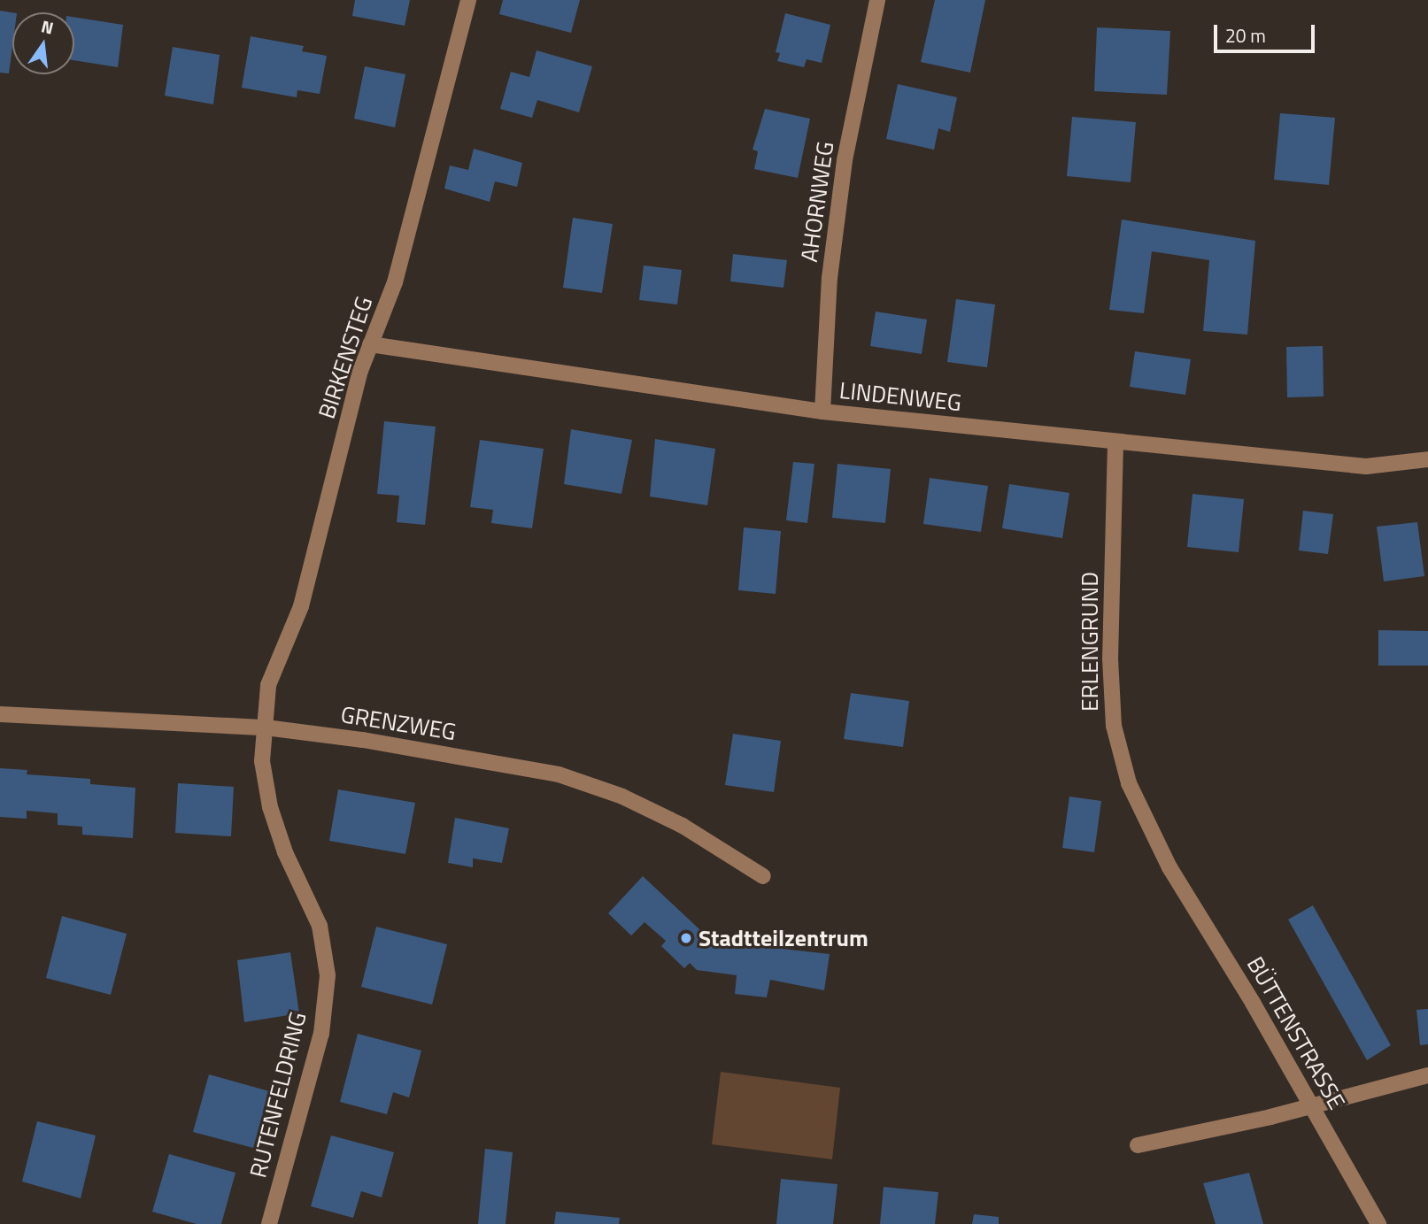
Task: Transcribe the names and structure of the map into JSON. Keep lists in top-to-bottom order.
{
  "streets": {
    "street": [
      "AHORNWEG",
      "BIRKENSTEG",
      "LINDENWEG",
      "ERLENGRUND",
      "GRENZWEG",
      "BÜTTENSTRASSE",
      "RUTENFELDRING"
    ]
  },
  "crossings": [
    ["AHORNWEG", "LINDENWEG"],
    ["BIRKENSTEG", "LINDENWEG"],
    ["BIRKENSTEG", "GRENZWEG"],
    ["BIRKENSTEG", "RUTENFELDRING"],
    ["LINDENWEG", "ERLENGRUND"],
    ["ERLENGRUND", "BÜTTENSTRASSE"],
    ["GRENZWEG", "RUTENFELDRING"]
  ],
  "places": ["Stadtteilzentrum"],
  "scale_bar": "20 m",
  "north": "top"
}
